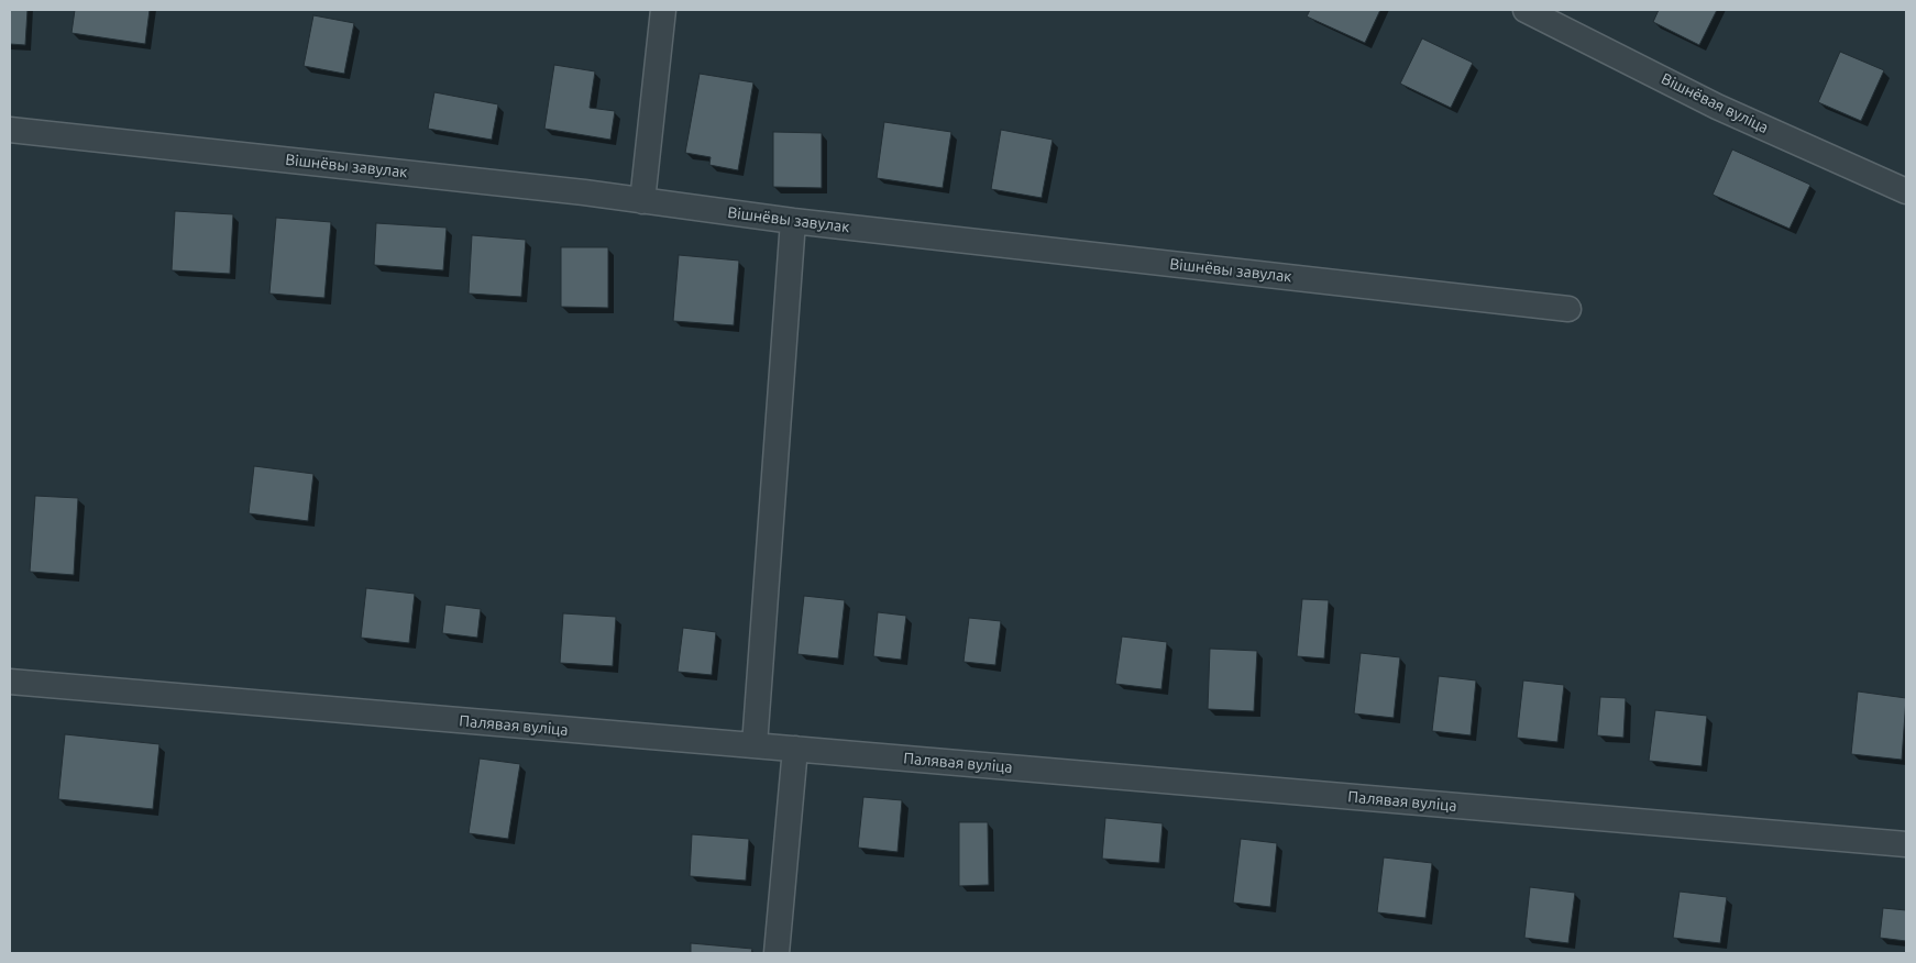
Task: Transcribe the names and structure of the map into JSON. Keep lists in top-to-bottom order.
{
  "streets": {
    "street": ["Вішнёвая вуліца", "Вішнёвы завулак", "Палявая вуліца"]
  }
}
